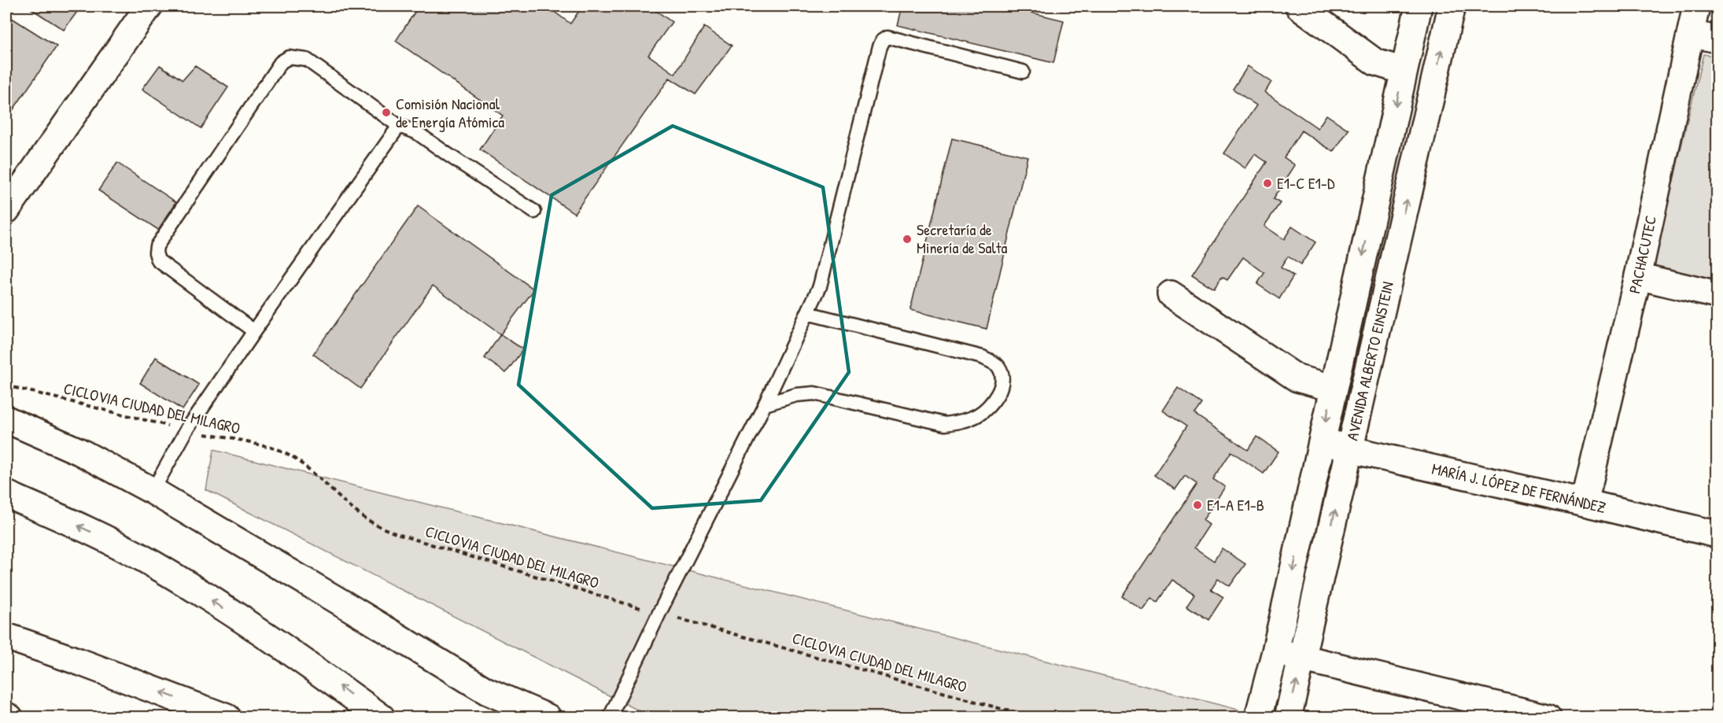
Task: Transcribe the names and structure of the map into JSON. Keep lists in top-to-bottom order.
{
  "streets": {
    "street": ["PACHACUTEC", "AVENIDA ALBERTO EINSTEIN", "MARÍA J. LÓPEZ DE FERNÁNDEZ"],
    "path": ["CICLOVIA CIUDAD DEL MILAGRO"]
  },
  "crossings": [
    ["PACHACUTEC", "MARÍA J. LÓPEZ DE FERNÁNDEZ"],
    ["AVENIDA ALBERTO EINSTEIN", "MARÍA J. LÓPEZ DE FERNÁNDEZ"]
  ],
  "places": [
    "Comisión Nacional de Energía Atómica",
    "E1-C E1-D",
    "Secretaría de Minería de Salta",
    "E1-A E1-B"
  ]
}
